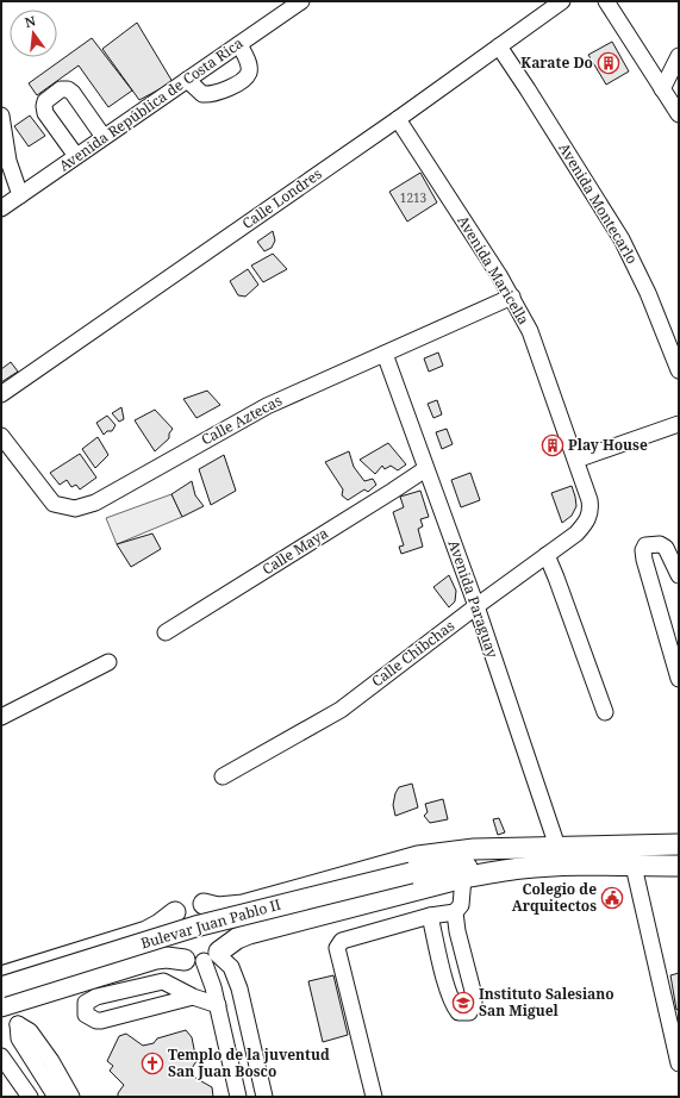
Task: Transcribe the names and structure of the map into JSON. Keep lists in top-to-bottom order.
{
  "streets": {
    "main road": ["Bulevar Juan Pablo II"],
    "street": [
      "Avenida República de Costa Rica",
      "Calle Londres",
      "Avenida Montecarlo",
      "Avenida Maricella",
      "Calle Aztecas",
      "Calle Maya",
      "Avenida Paraguay",
      "Calle Chibchas"
    ]
  },
  "crossings": [
    ["Calle Londres", "Avenida Montecarlo"],
    ["Calle Londres", "Avenida Maricella"],
    ["Avenida Maricella", "Calle Aztecas"],
    ["Avenida Maricella", "Calle Chibchas"],
    ["Calle Aztecas", "Avenida Paraguay"],
    ["Calle Maya", "Avenida Paraguay"],
    ["Avenida Paraguay", "Calle Chibchas"],
    ["Avenida Paraguay", "Bulevar Juan Pablo II"]
  ],
  "places": {
    "building": ["Karate Do", "Play House"],
    "public building": ["Colegio de Arquitectos"],
    "school or university": ["Instituto Salesiano San Miguel"],
    "church": ["Templo de la juventud San Juan Bosco"]
  },
  "house_numbers": ["1213"],
  "north": "top"
}
